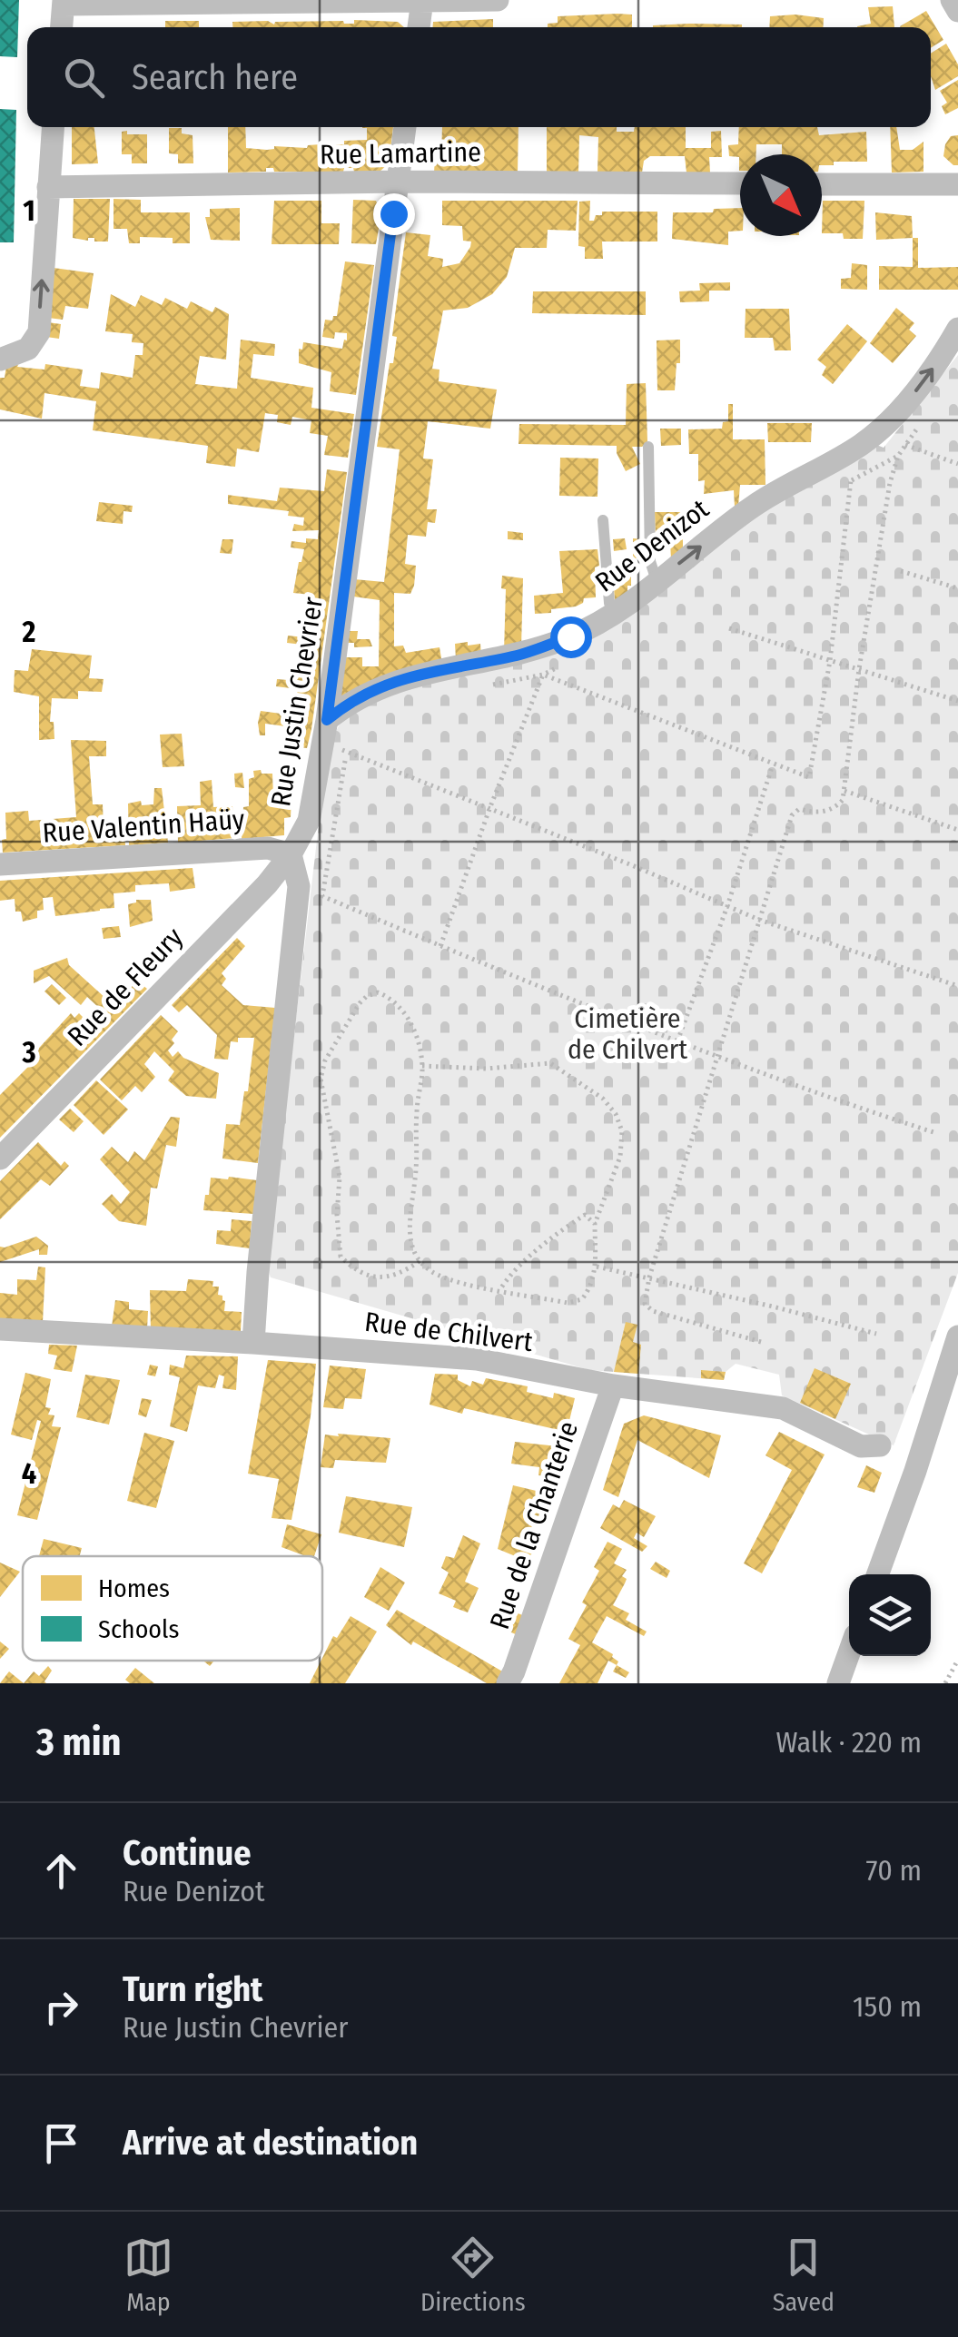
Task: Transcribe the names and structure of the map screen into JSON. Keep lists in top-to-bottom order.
{
  "streets": {
    "street": [
      "Rue Lamartine",
      "Rue Denizot",
      "Rue Justin Chevrier",
      "Rue Valentin Haüy",
      "Rue de Fleury",
      "Rue de Chilvert",
      "Rue de la Chanterie"
    ]
  },
  "crossings": [
    ["Rue Lamartine", "Rue Justin Chevrier"],
    ["Rue Denizot", "Rue Justin Chevrier"],
    ["Rue Justin Chevrier", "Rue Valentin Haüy"],
    ["Rue Justin Chevrier", "Rue de Fleury"],
    ["Rue Valentin Haüy", "Rue de Fleury"],
    ["Rue de Chilvert", "Rue de la Chanterie"]
  ],
  "one_way": ["Rue Denizot"],
  "parks": ["Cimetière de Chilvert"],
  "legend": ["Homes", "Schools"],
  "north": "bottom right",
  "page": {
    "search": "Search here",
    "heading": ["3 min", "Walk · 220 m"],
    "list": [
      ["Continue", "Rue Denizot", "70 m"],
      ["Turn right", "Rue Justin Chevrier", "150 m"],
      "Arrive at destination"
    ],
    "nav": ["Map", "Directions", "Saved"]
  },
  "grid": {
    "rows": [
      "1",
      "2",
      "3",
      "4"
    ]
  }
}
